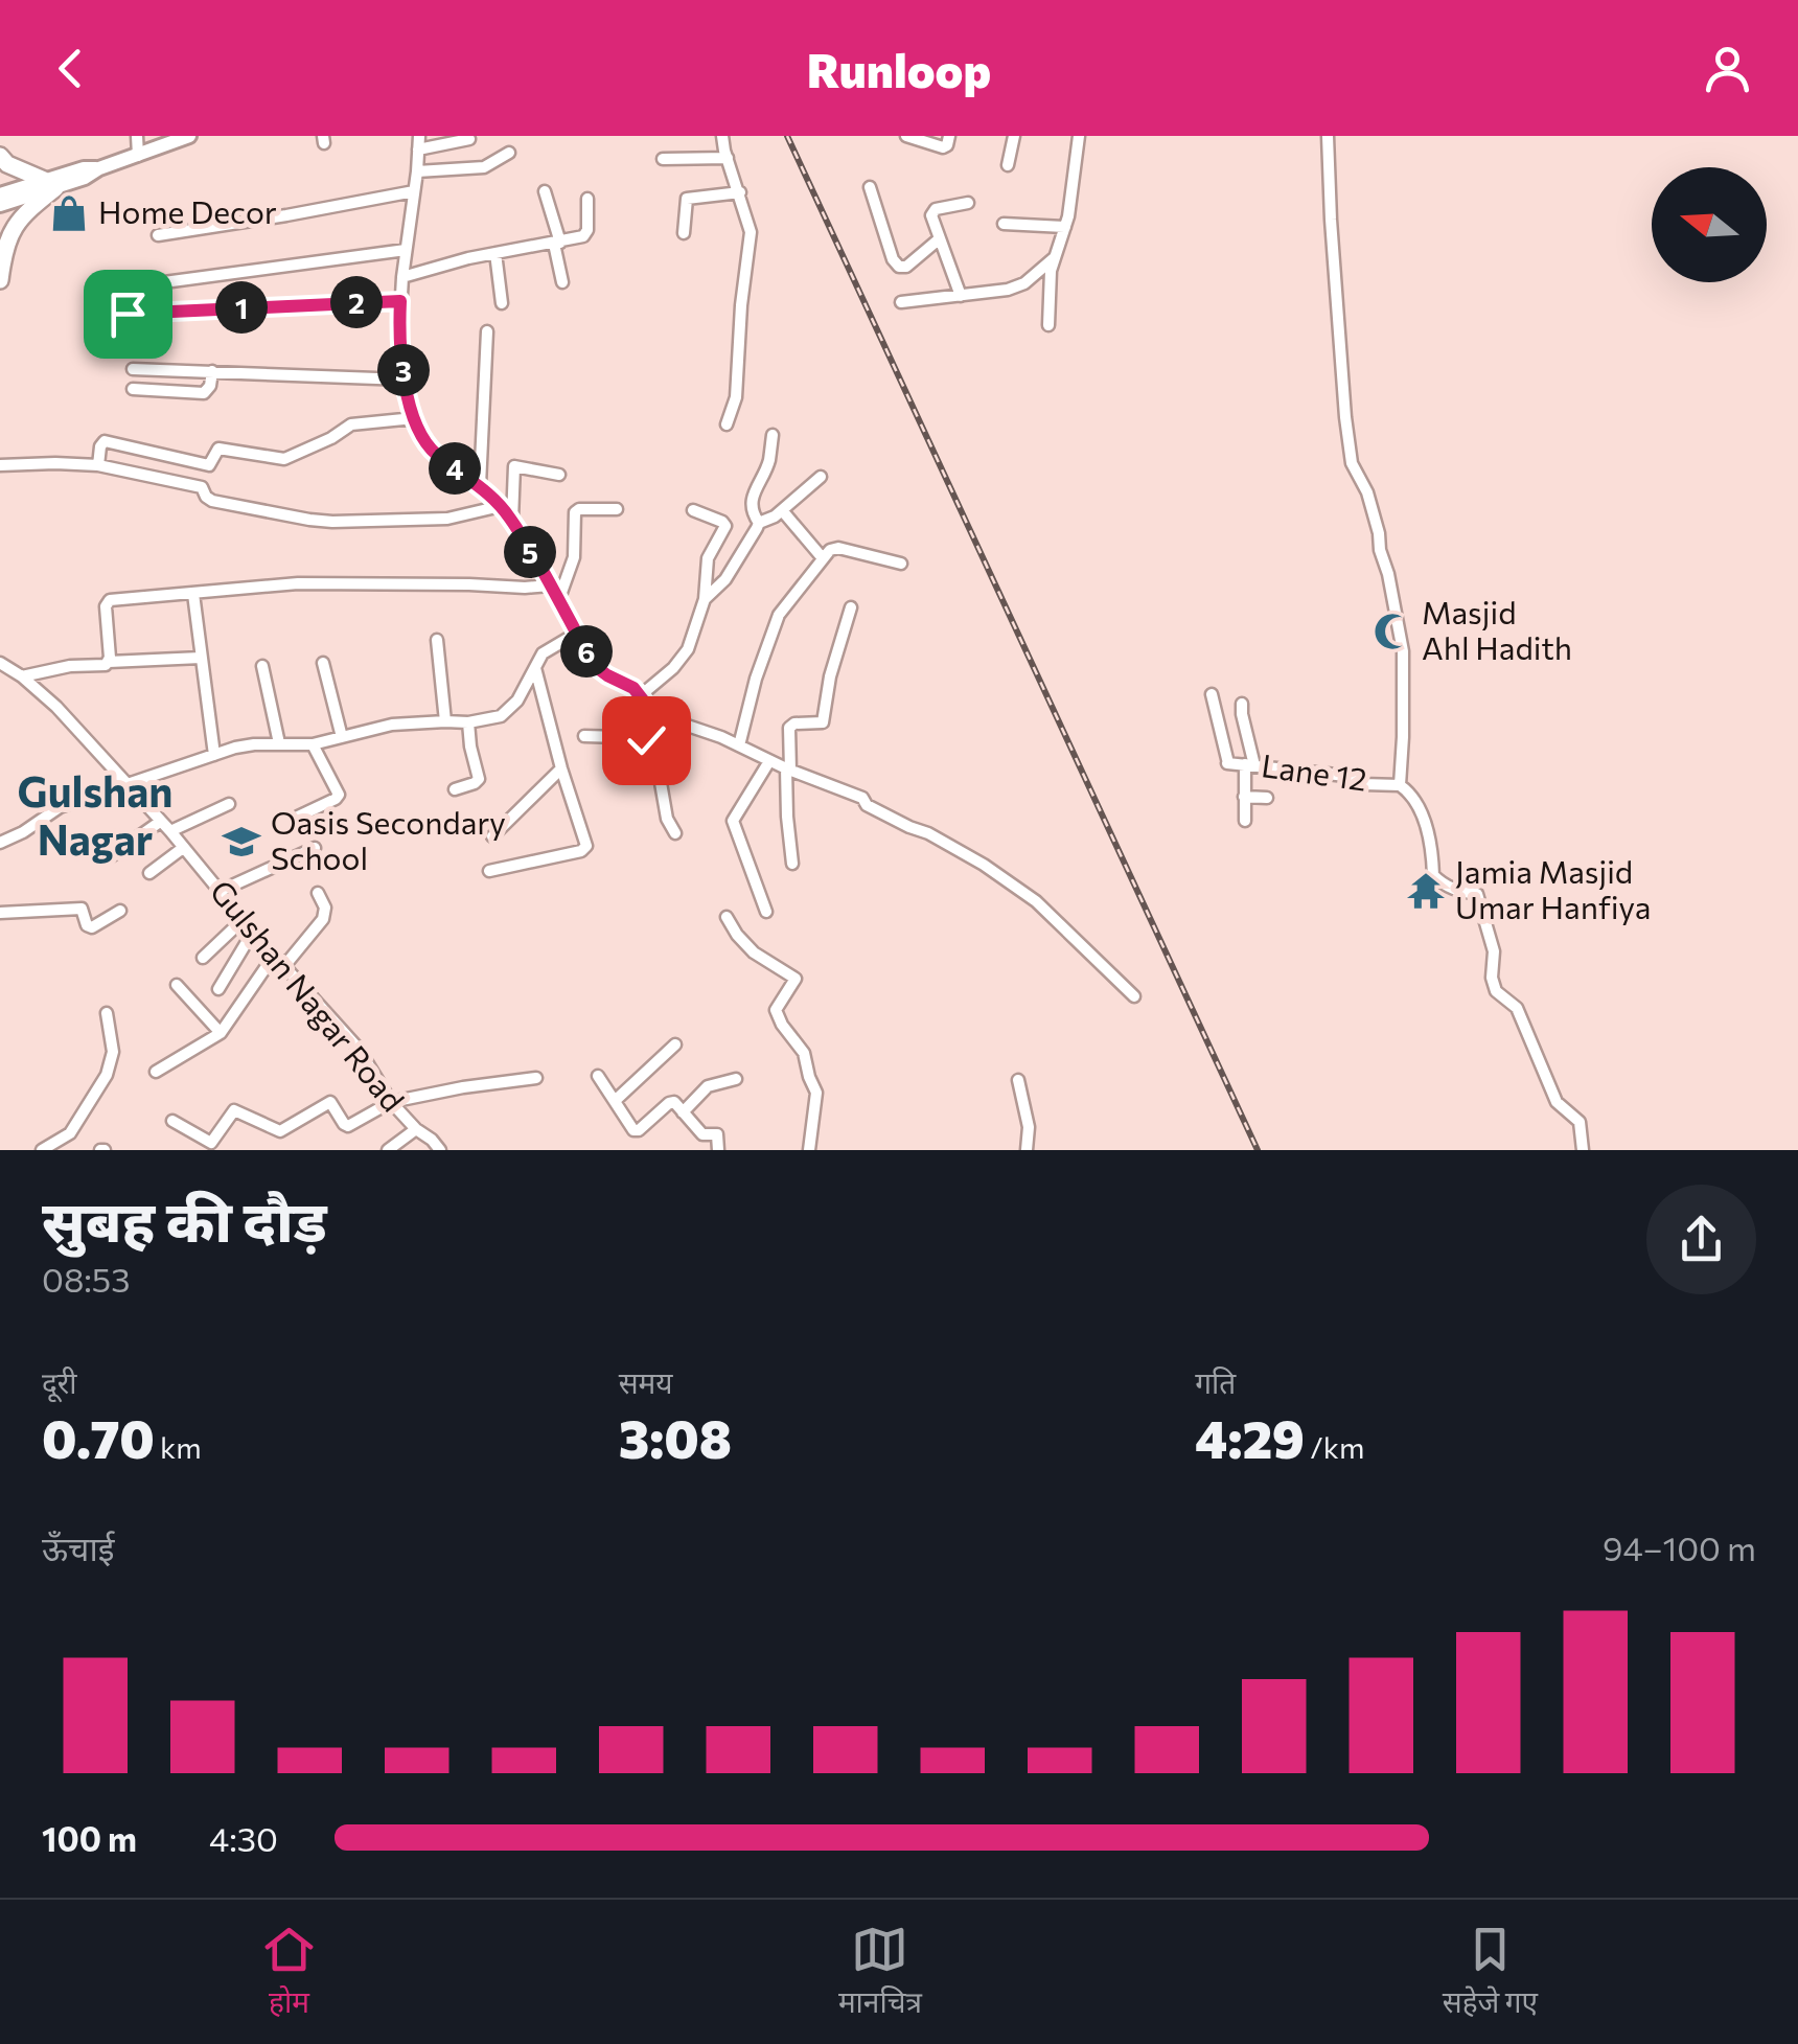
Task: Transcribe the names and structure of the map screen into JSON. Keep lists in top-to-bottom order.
{
  "streets": {
    "street": ["Lane 12", "Gulshan Nagar Road"]
  },
  "districts": ["Gulshan Nagar"],
  "places": {
    "shop": ["Home Decor"],
    "mosque": ["Masjid Ahl Hadith"],
    "school or university": ["Oasis Secondary School"],
    "temple": ["Jamia Masjid Umar Hanfiya"]
  },
  "north": "left",
  "page": {
    "header": "Runloop",
    "pins": [
      "2",
      "1",
      "3",
      "4",
      "5",
      "6"
    ],
    "heading": ["सुबह की दौड़", "08:53"],
    "stats": [
      ["दूरी", "0.70 km"],
      ["समय", "3:08"],
      ["गति", "4:29 /km"]
    ],
    "chart": ["ऊँचाई", "94–100 m"],
    "list": [
      {
        "name": "100 m",
        "note": "4:30"
      }
    ],
    "tabs": ["होम", "मानचित्र", "सहेजे गए"]
  }
}
